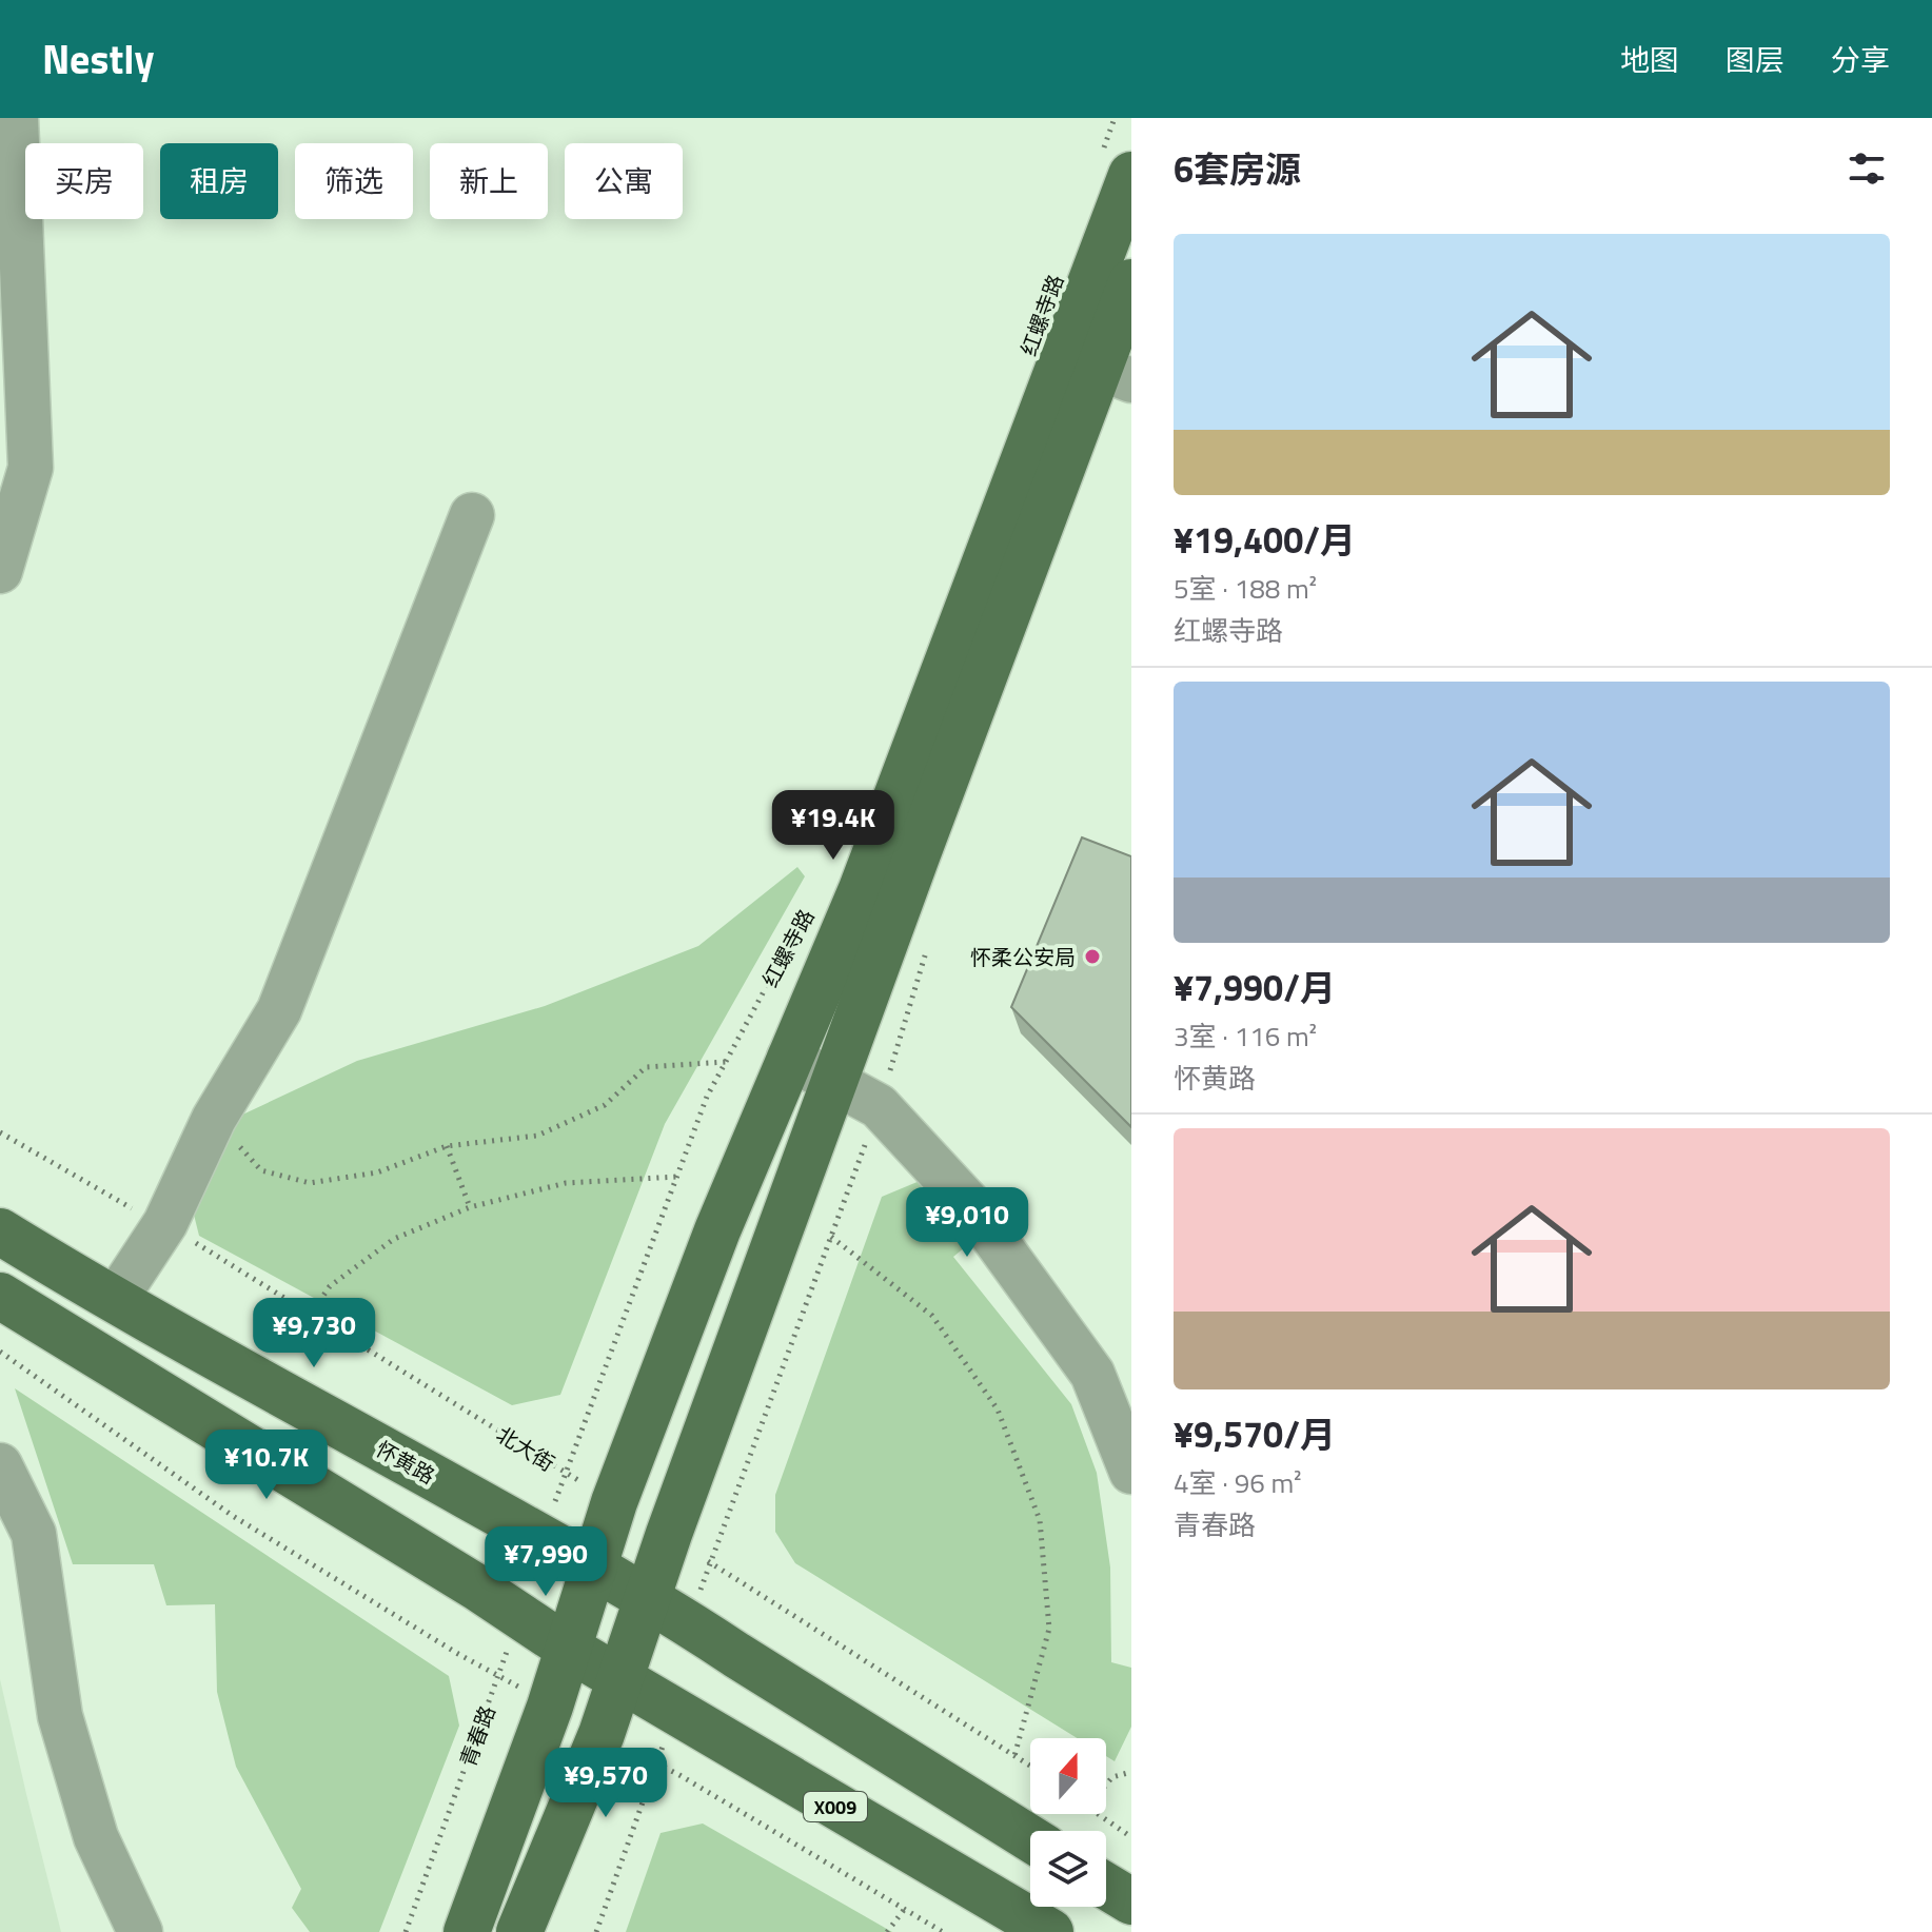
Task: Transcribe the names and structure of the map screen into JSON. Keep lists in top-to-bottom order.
{
  "streets": {
    "main road": ["红螺寺路", "怀黄路", "X009"],
    "path": ["北大街", "青春路"]
  },
  "crossings": [
    ["红螺寺路", "北大街"],
    ["红螺寺路", "怀黄路"],
    ["青春路", "X009"]
  ],
  "places": ["怀柔公安局"],
  "north": "top",
  "page": {
    "header": "Nestly",
    "nav": ["地图", "图层", "分享"],
    "heading": "6套房源",
    "chip": [
      "买房",
      "租房",
      "筛选",
      "新上",
      "公寓"
    ],
    "list": [
      {
        "name": "¥19,400/月",
        "note": "5室 · 188 m² · 红螺寺路"
      },
      {
        "name": "¥7,990/月",
        "note": "3室 · 116 m² · 怀黄路"
      },
      {
        "name": "¥9,570/月",
        "note": "4室 · 96 m² · 青春路"
      }
    ],
    "price": [
      "¥19.4K",
      "¥9,010",
      "¥9,730",
      "¥10.7K",
      "¥7,990",
      "¥9,570"
    ]
  }
}
